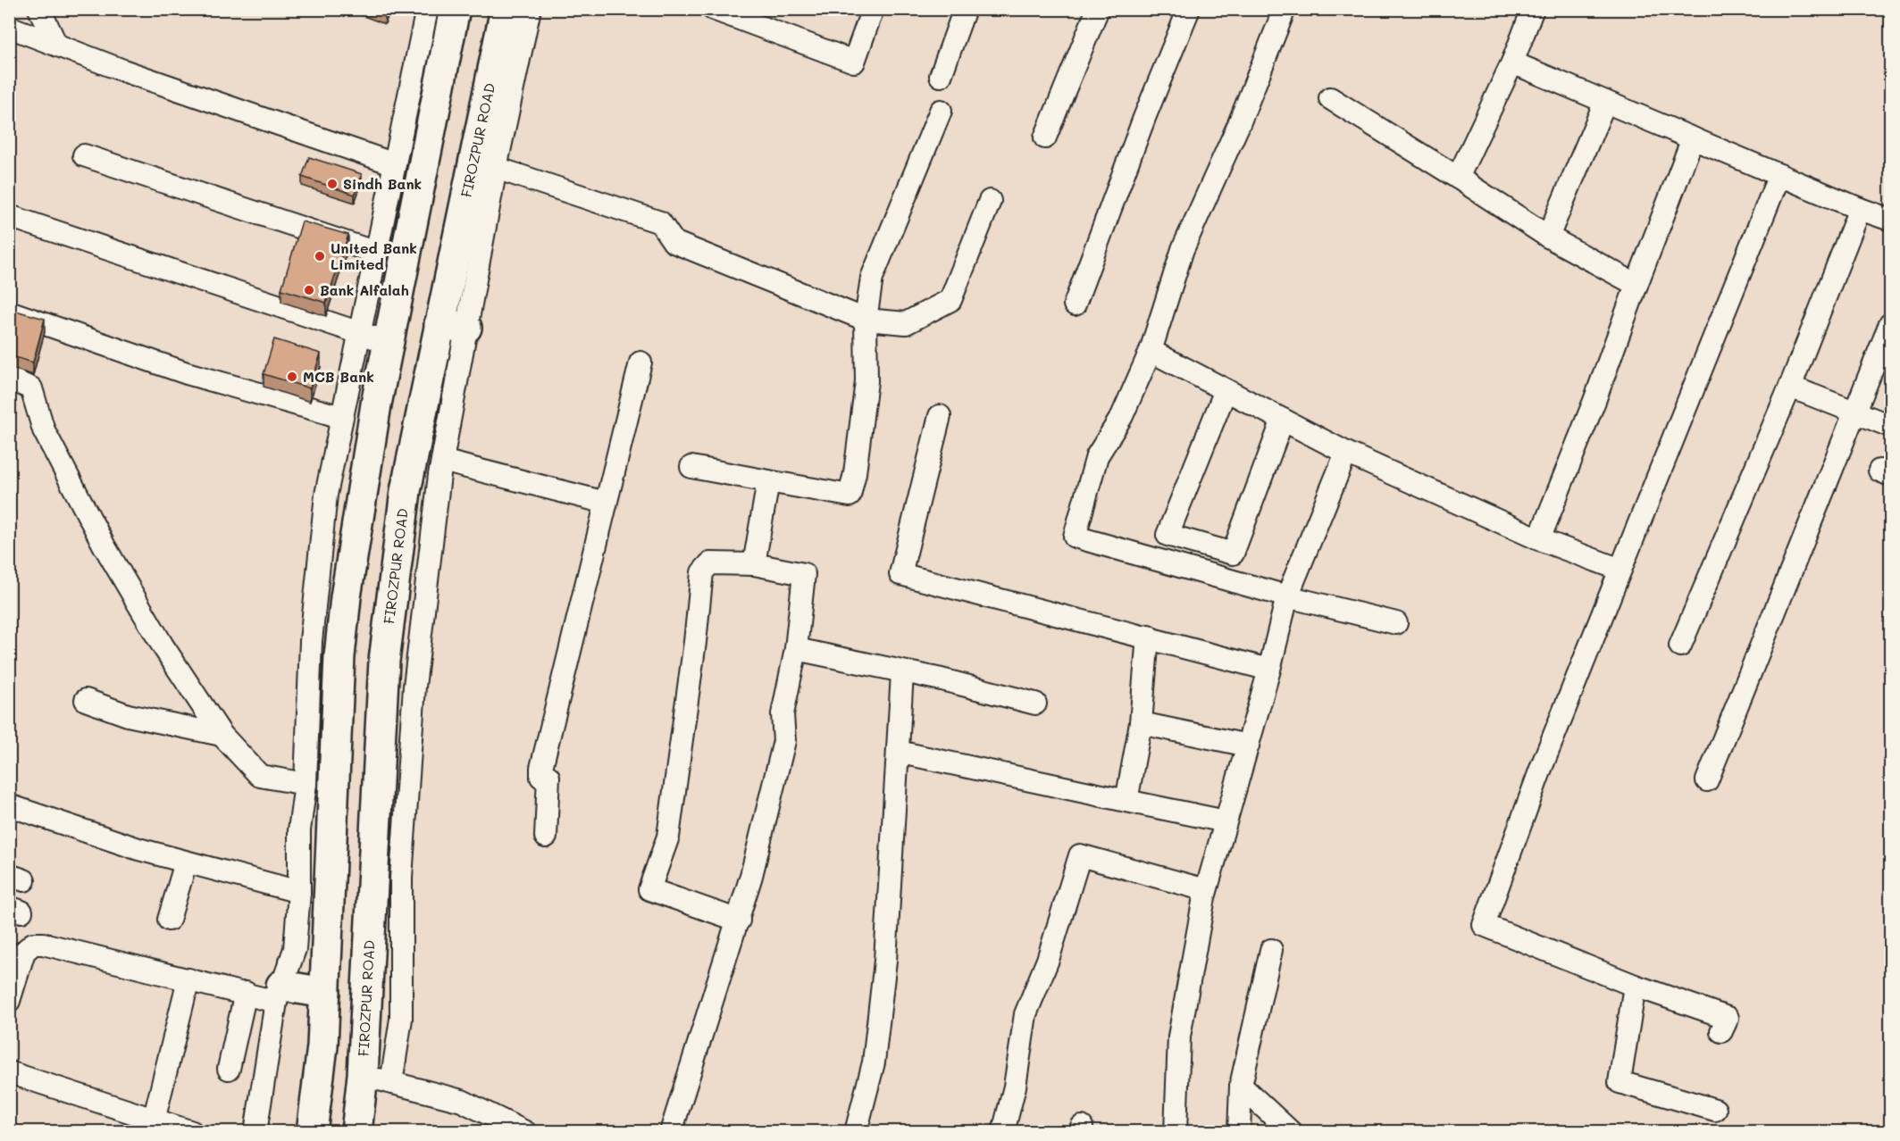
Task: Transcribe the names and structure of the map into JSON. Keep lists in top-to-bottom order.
{
  "streets": {
    "highway": ["FIROZPUR ROAD"]
  },
  "places": [
    "Sindh Bank",
    "United Bank Limited",
    "Bank Alfalah",
    "MCB Bank"
  ]
}
